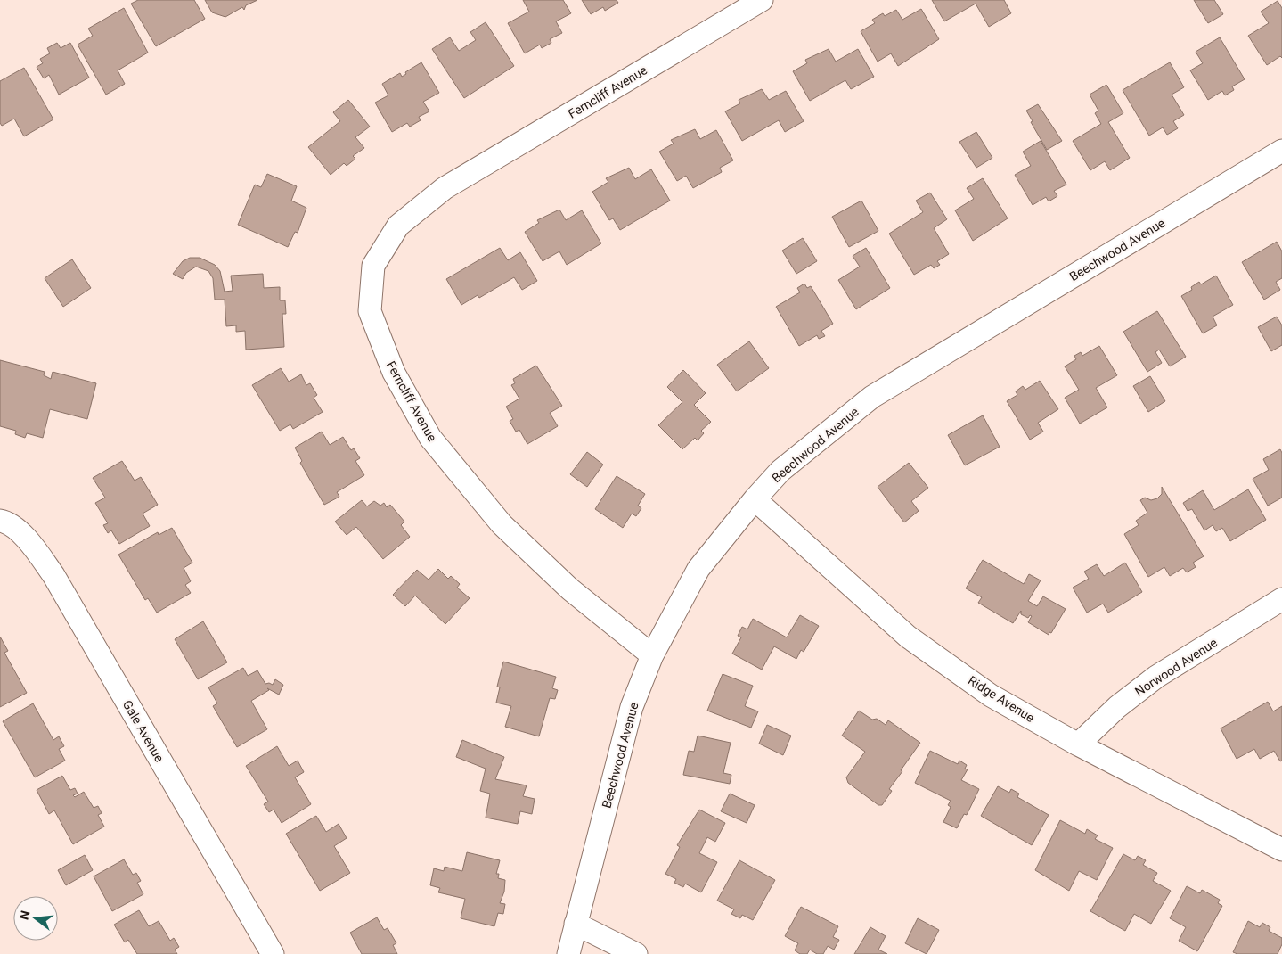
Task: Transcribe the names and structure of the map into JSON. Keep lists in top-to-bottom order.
{
  "streets": {
    "street": [
      "Ferncliff Avenue",
      "Beechwood Avenue",
      "Norwood Avenue",
      "Ridge Avenue",
      "Gale Avenue"
    ]
  },
  "crossings": [
    ["Ferncliff Avenue", "Beechwood Avenue"],
    ["Beechwood Avenue", "Ridge Avenue"],
    ["Norwood Avenue", "Ridge Avenue"]
  ],
  "north": "left"
}
